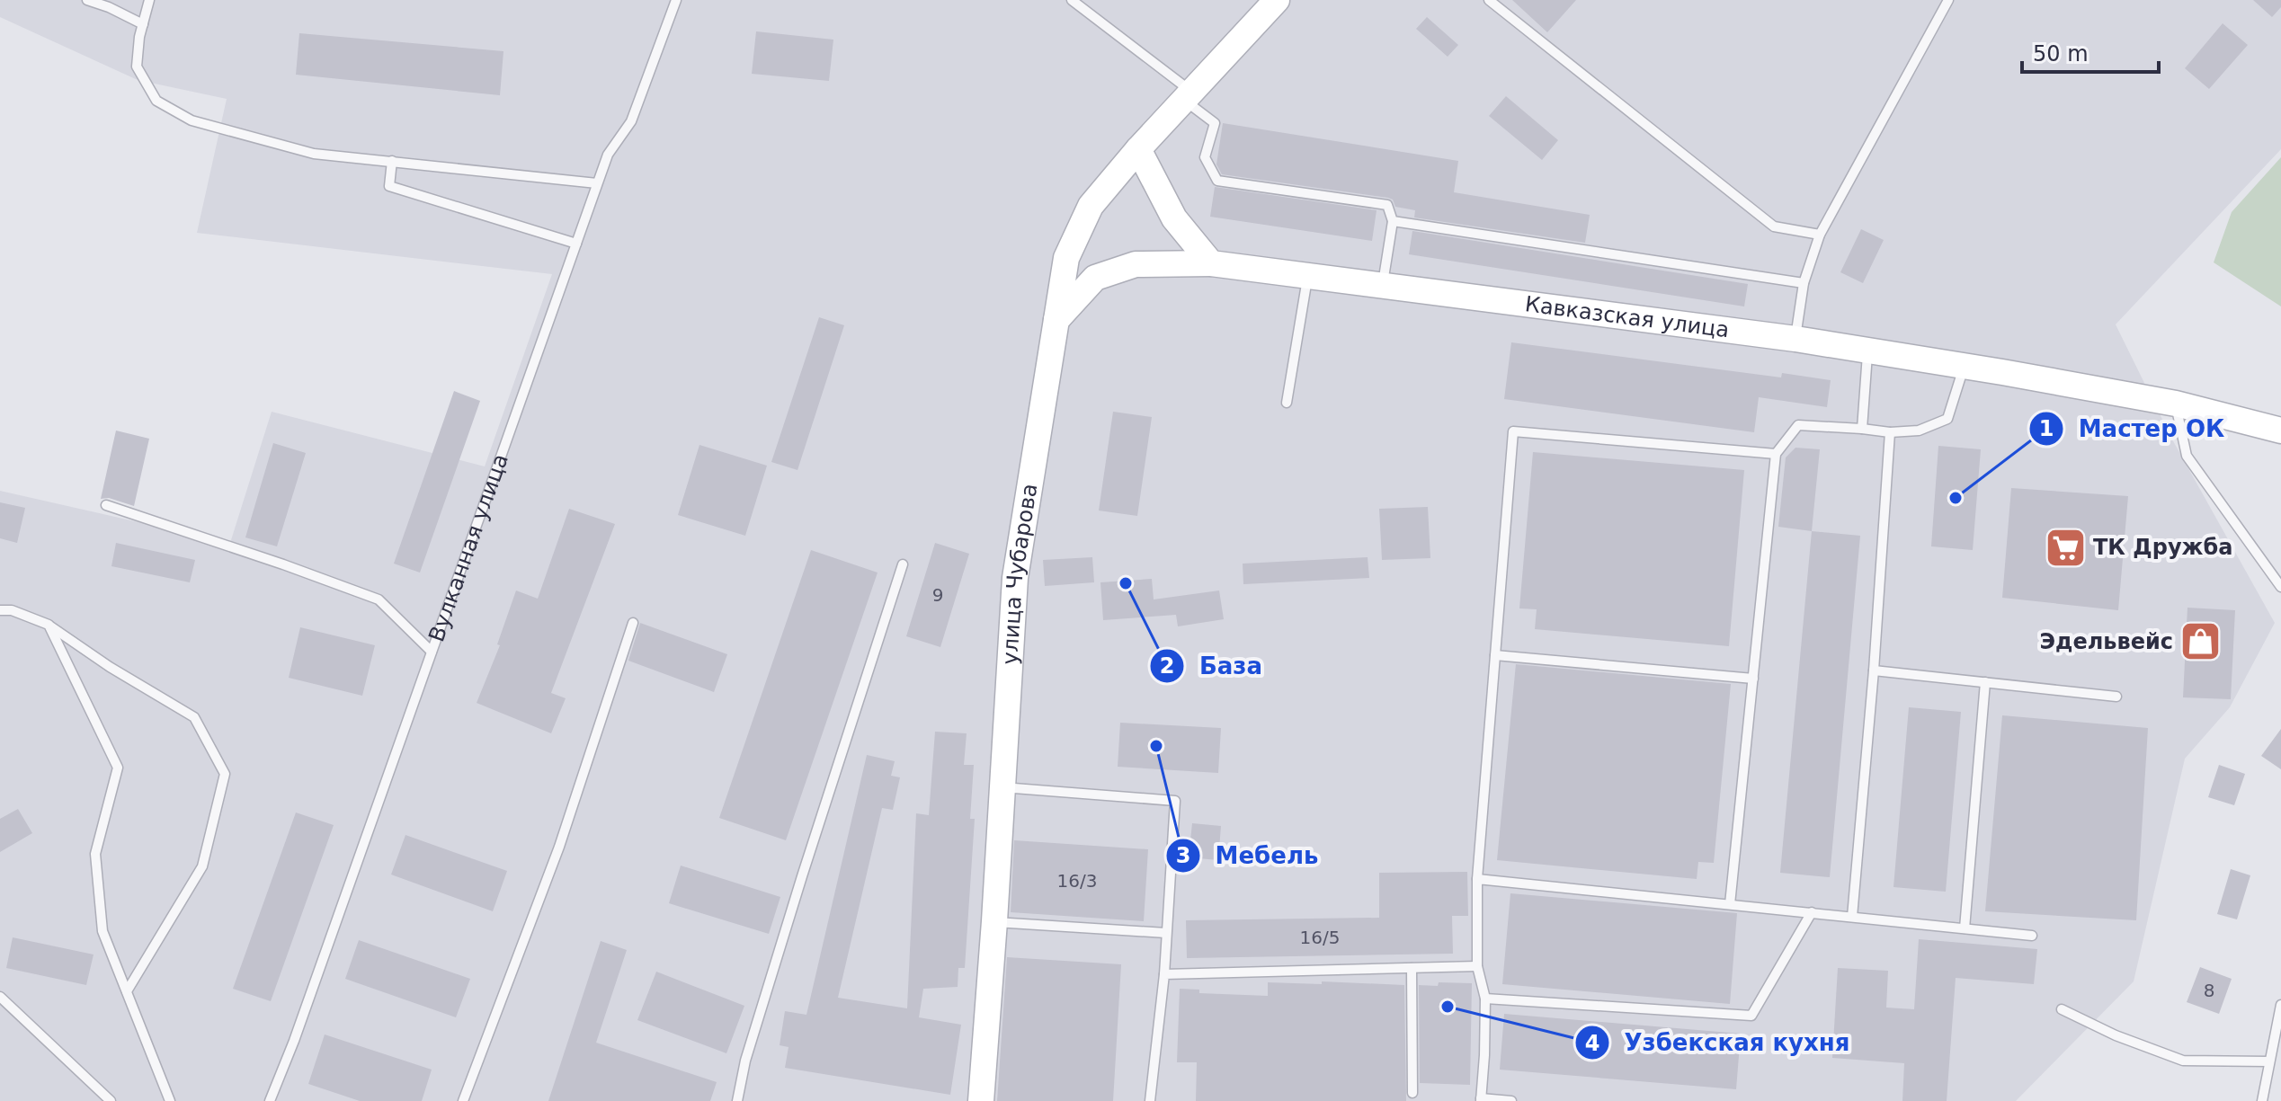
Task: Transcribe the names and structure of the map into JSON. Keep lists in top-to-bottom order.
{
  "streets": {
    "main road": ["Кавказская улица", "улица Чубарова"],
    "lane": ["Вулканная улица"]
  },
  "crossings": [
    ["Кавказская улица", "улица Чубарова"]
  ],
  "places": {
    "other": [
      "Мастер ОК",
      "База",
      "Мебель",
      "Узбекская кухня"
    ],
    "supermarket": ["ТК Дружба"],
    "shop": ["Эдельвейс"]
  },
  "house_numbers": [
    "9",
    "16/3",
    "16/5",
    "8"
  ],
  "scale_bar": "50 m"
}
